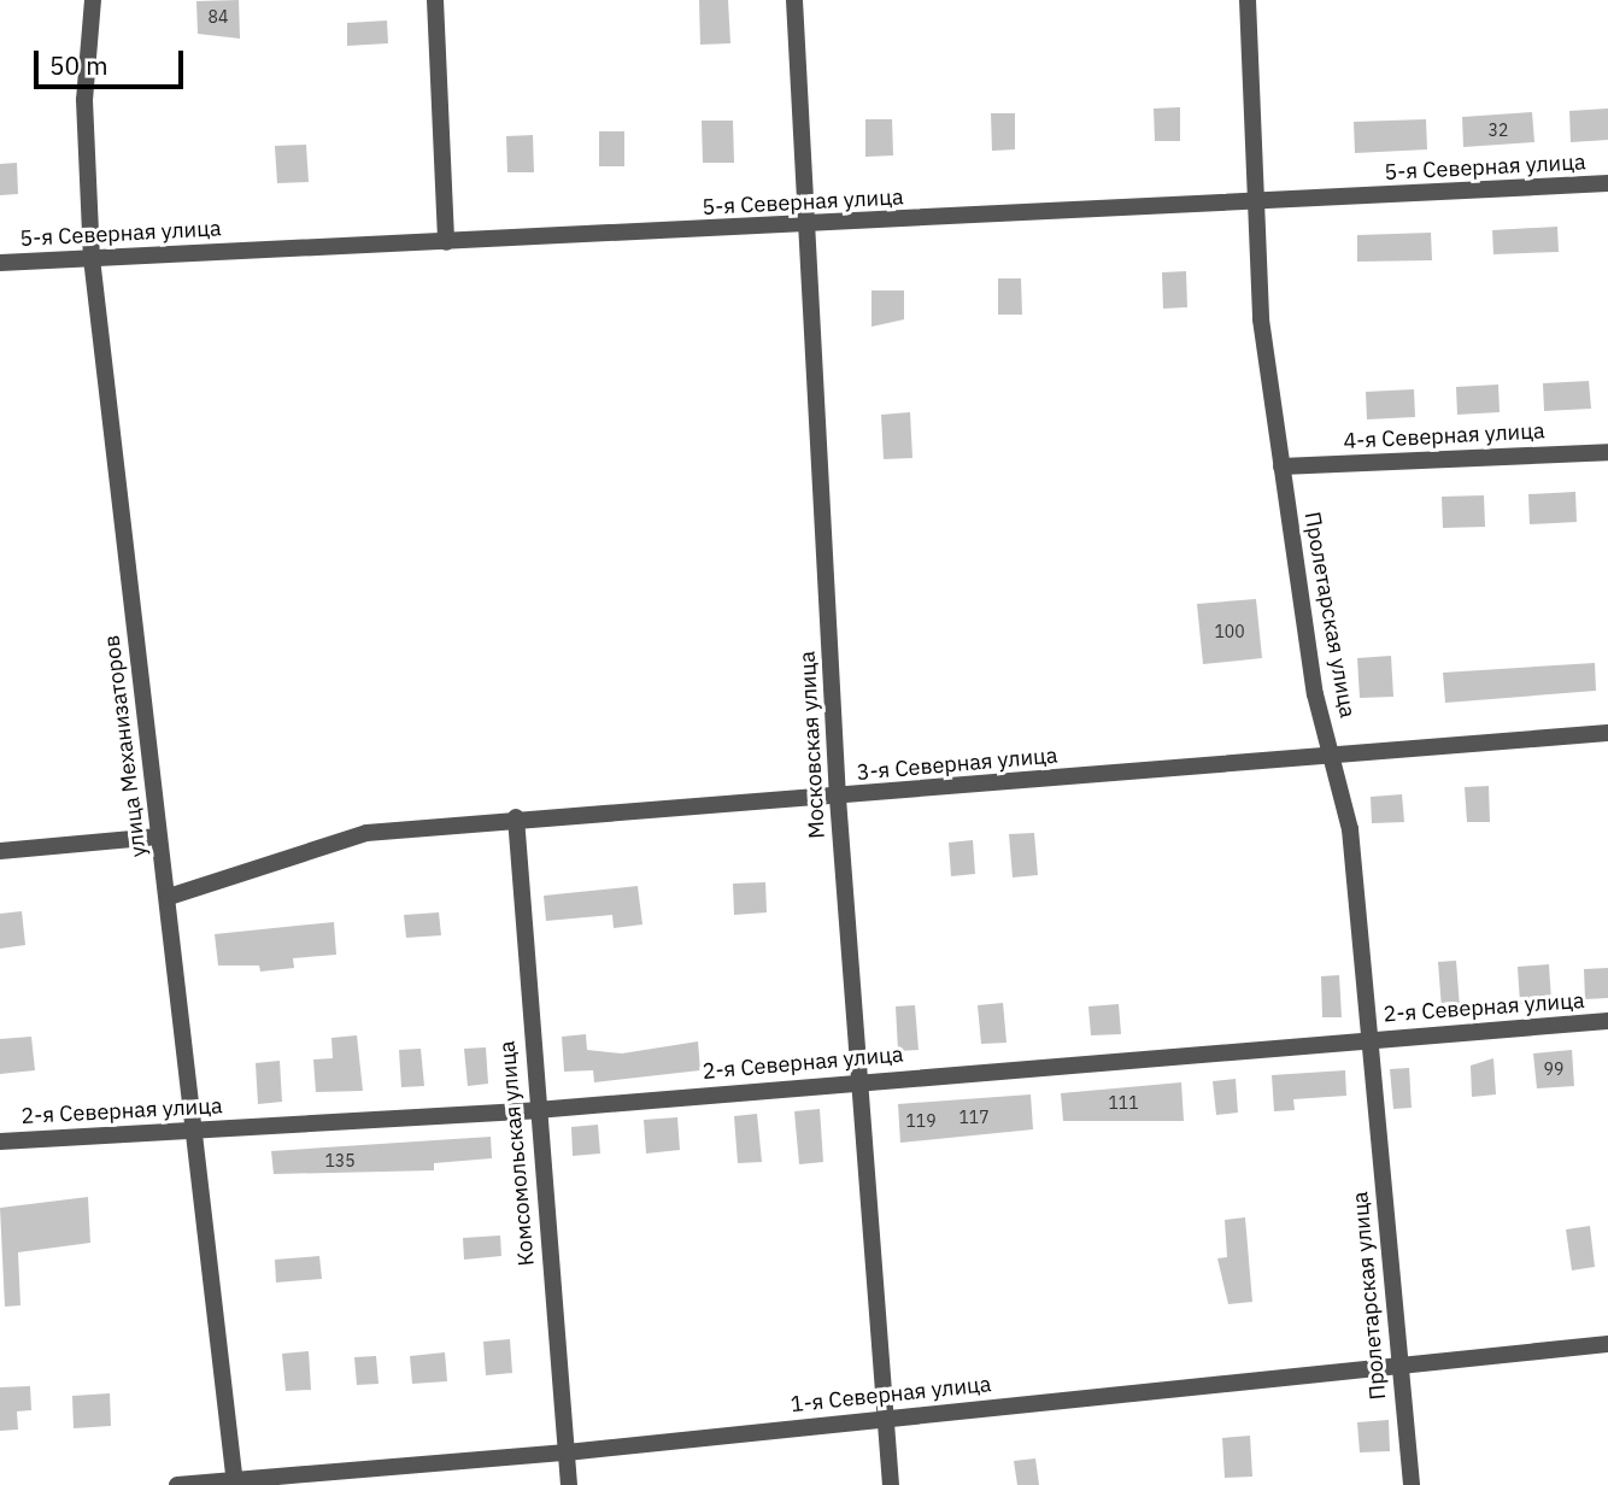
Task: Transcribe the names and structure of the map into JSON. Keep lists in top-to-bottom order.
{
  "streets": {
    "street": [
      "5-я Северная улица",
      "4-я Северная улица",
      "Пролетарская улица",
      "Московская улица",
      "улица Механизаторов",
      "3-я Северная улица",
      "2-я Северная улица",
      "Комсомольская улица",
      "1-я Северная улица"
    ]
  },
  "crossings": [
    ["5-я Северная улица", "Пролетарская улица"],
    ["5-я Северная улица", "Московская улица"],
    ["5-я Северная улица", "улица Механизаторов"],
    ["4-я Северная улица", "Пролетарская улица"],
    ["Пролетарская улица", "3-я Северная улица"],
    ["Пролетарская улица", "2-я Северная улица"],
    ["Пролетарская улица", "1-я Северная улица"],
    ["Московская улица", "3-я Северная улица"],
    ["Московская улица", "2-я Северная улица"],
    ["Московская улица", "1-я Северная улица"],
    ["улица Механизаторов", "3-я Северная улица"],
    ["улица Механизаторов", "2-я Северная улица"],
    ["улица Механизаторов", "1-я Северная улица"],
    ["3-я Северная улица", "Комсомольская улица"],
    ["2-я Северная улица", "Комсомольская улица"],
    ["Комсомольская улица", "1-я Северная улица"]
  ],
  "house_numbers": [
    "84",
    "32",
    "100",
    "99",
    "111",
    "117",
    "119",
    "135"
  ],
  "scale_bar": "50 m"
}
